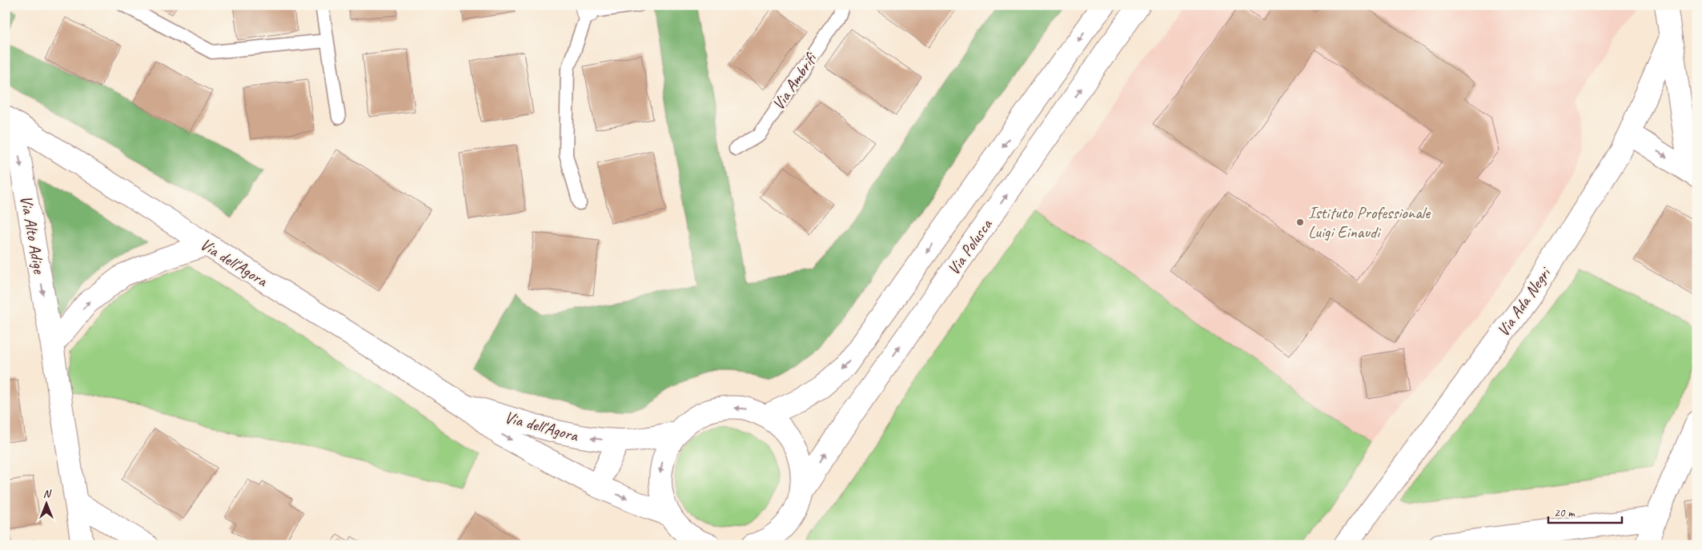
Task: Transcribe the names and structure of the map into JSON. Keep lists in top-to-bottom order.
{
  "streets": {
    "street": [
      "Via Alto Adige",
      "Via Polusca",
      "Via dell'Agora",
      "Via Ada Negri"
    ],
    "lane": ["Via Ambrifi"]
  },
  "crossings": [
    ["Via Alto Adige", "Via dell'Agora"],
    ["Via Polusca", "Via dell'Agora"]
  ],
  "one_way": ["Via Alto Adige"],
  "places": ["Istituto Professionale Luigi Einaudi"],
  "scale_bar": "20 m",
  "north": "top"
}
